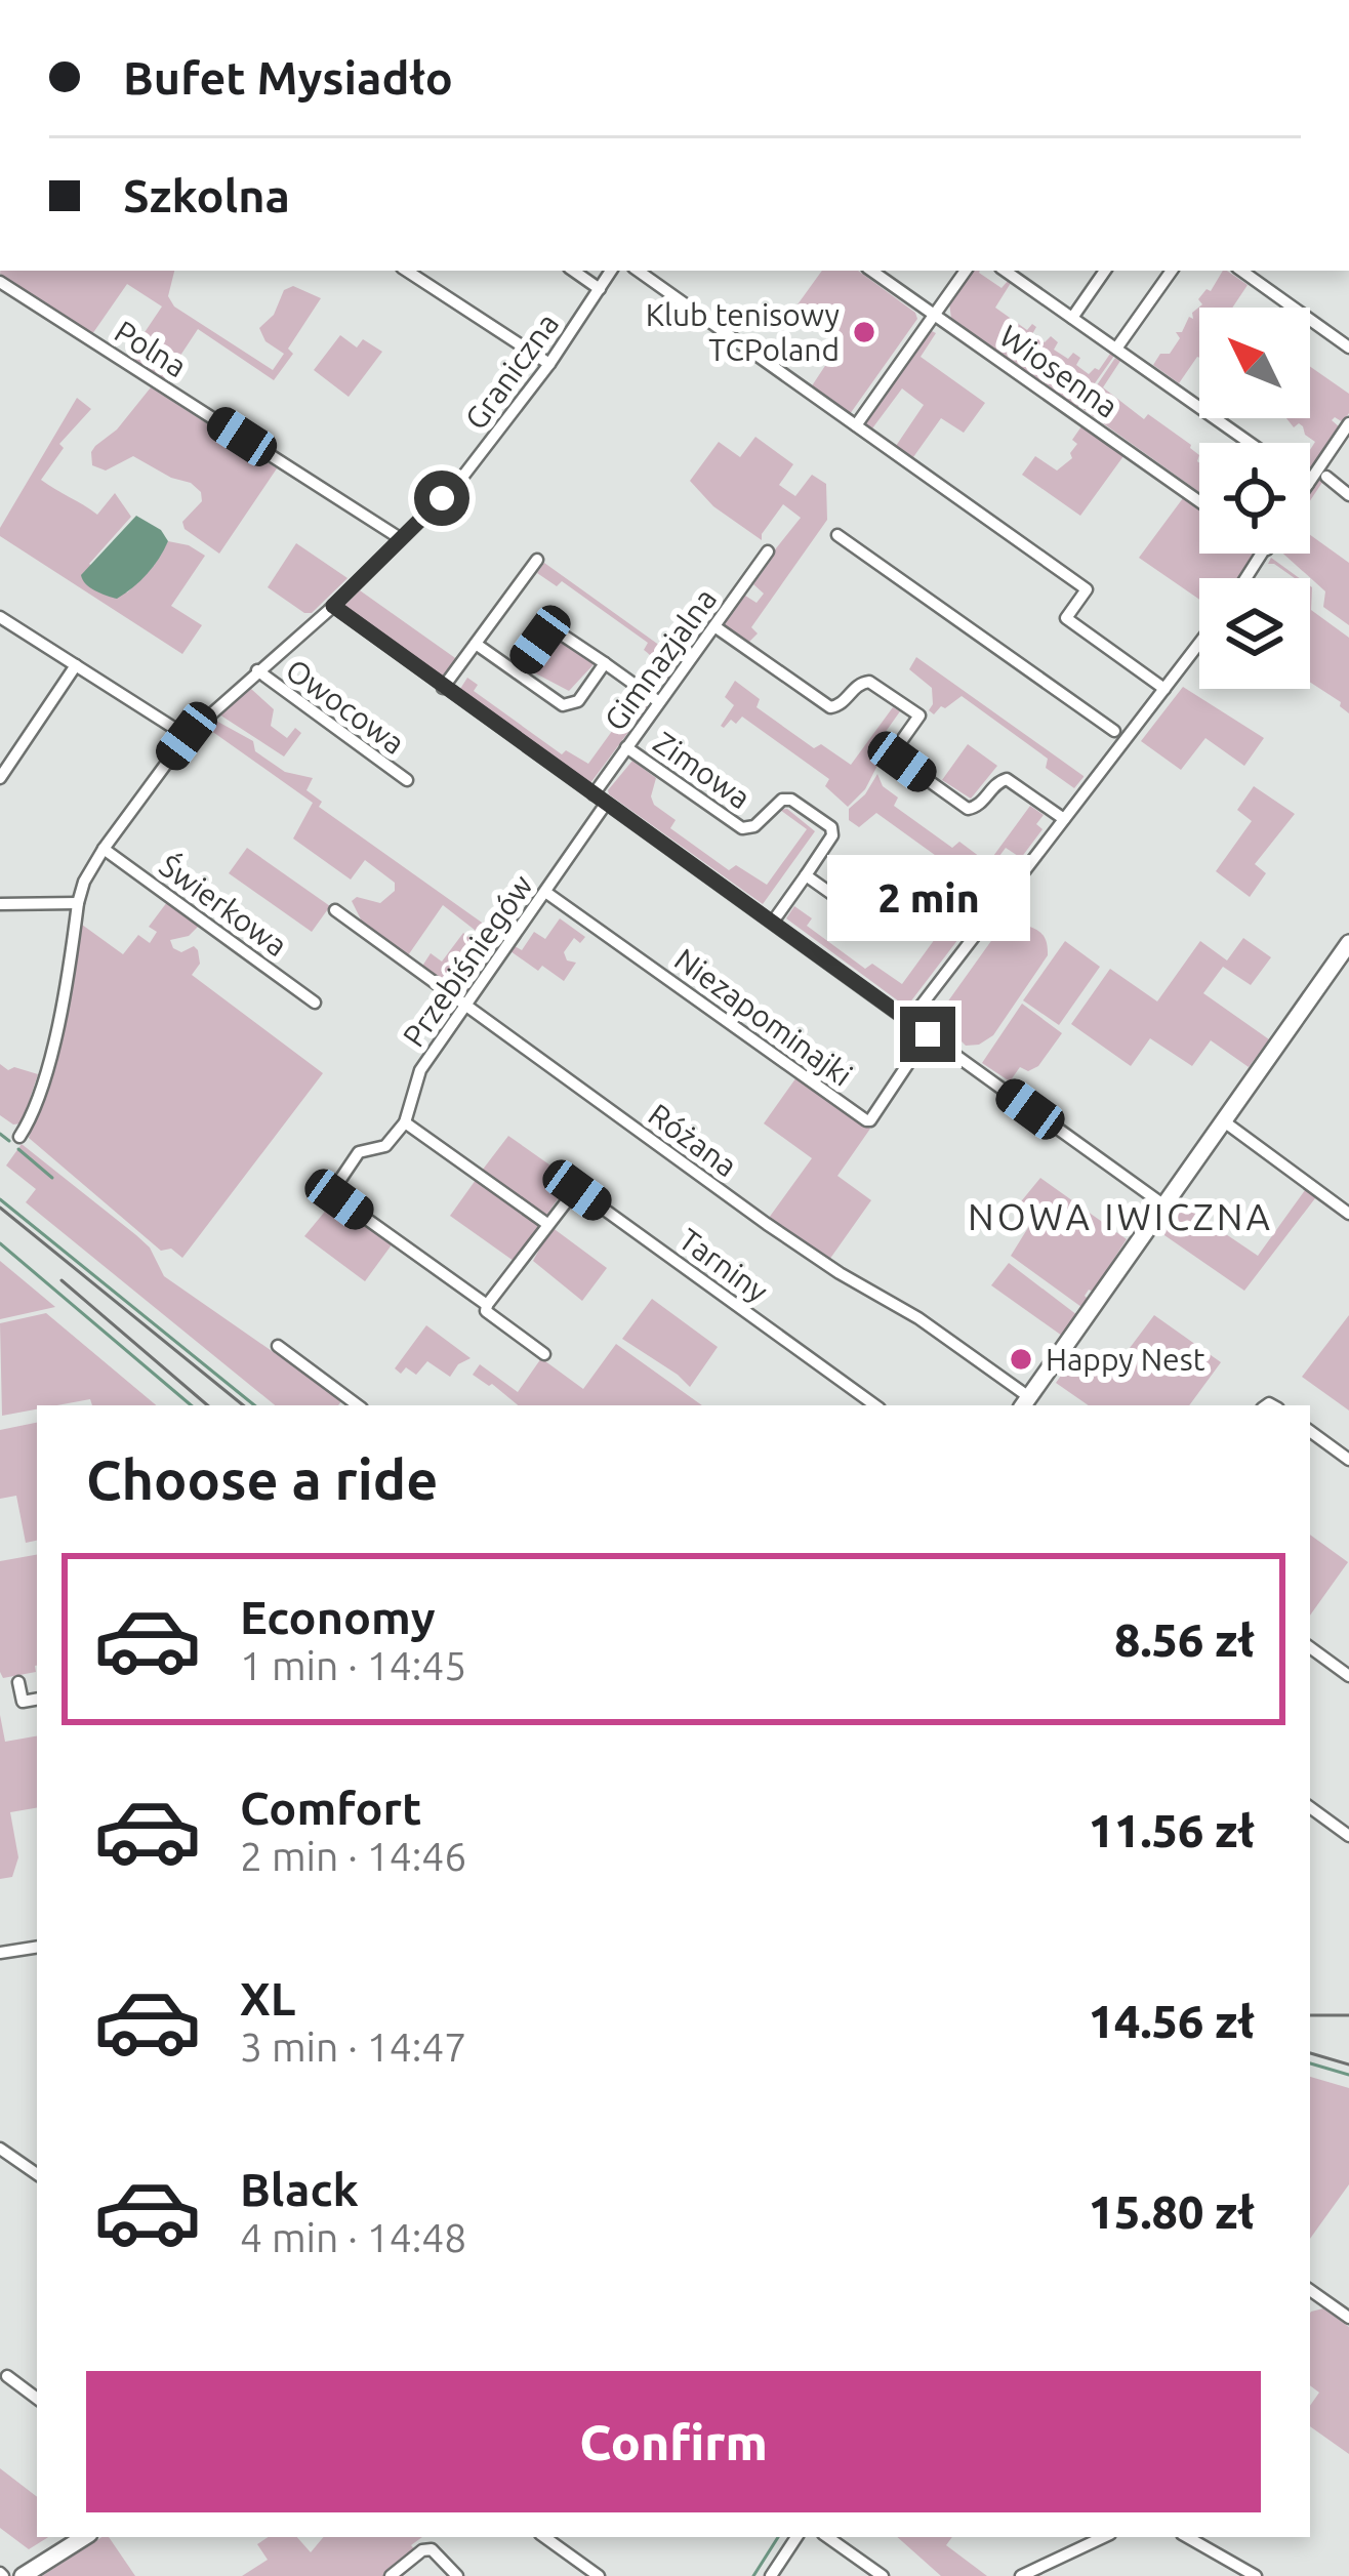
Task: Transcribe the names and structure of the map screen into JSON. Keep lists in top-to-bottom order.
{
  "streets": {
    "street": [
      "Polna",
      "Graniczna",
      "Wiosenna",
      "Gimnazjalna",
      "Owocowa",
      "Zimowa",
      "Świerkowa",
      "Przebiśniegów",
      "Niezapominajki",
      "Różana",
      "Tarniny"
    ]
  },
  "crossings": [
    ["Polna", "Graniczna"],
    ["Graniczna", "Owocowa"],
    ["Graniczna", "Świerkowa"],
    ["Gimnazjalna", "Zimowa"],
    ["Przebiśniegów", "Niezapominajki"],
    ["Przebiśniegów", "Różana"]
  ],
  "districts": ["NOWA IWICZNA"],
  "places": ["Klub tenisowy TCPoland", "Happy Nest"],
  "north": "top left",
  "page": {
    "banner": ["Bufet Mysiadło", "Szkolna"],
    "bubble": "2 min",
    "heading": "Choose a ride",
    "list": [
      {
        "name": "Economy",
        "note": "1 min · 14:45",
        "value": "8.56 zł"
      },
      {
        "name": "Comfort",
        "note": "2 min · 14:46",
        "value": "11.56 zł"
      },
      {
        "name": "XL",
        "note": "3 min · 14:47",
        "value": "14.56 zł"
      },
      {
        "name": "Black",
        "note": "4 min · 14:48",
        "value": "15.80 zł"
      }
    ],
    "buttons": "Confirm"
  }
}
